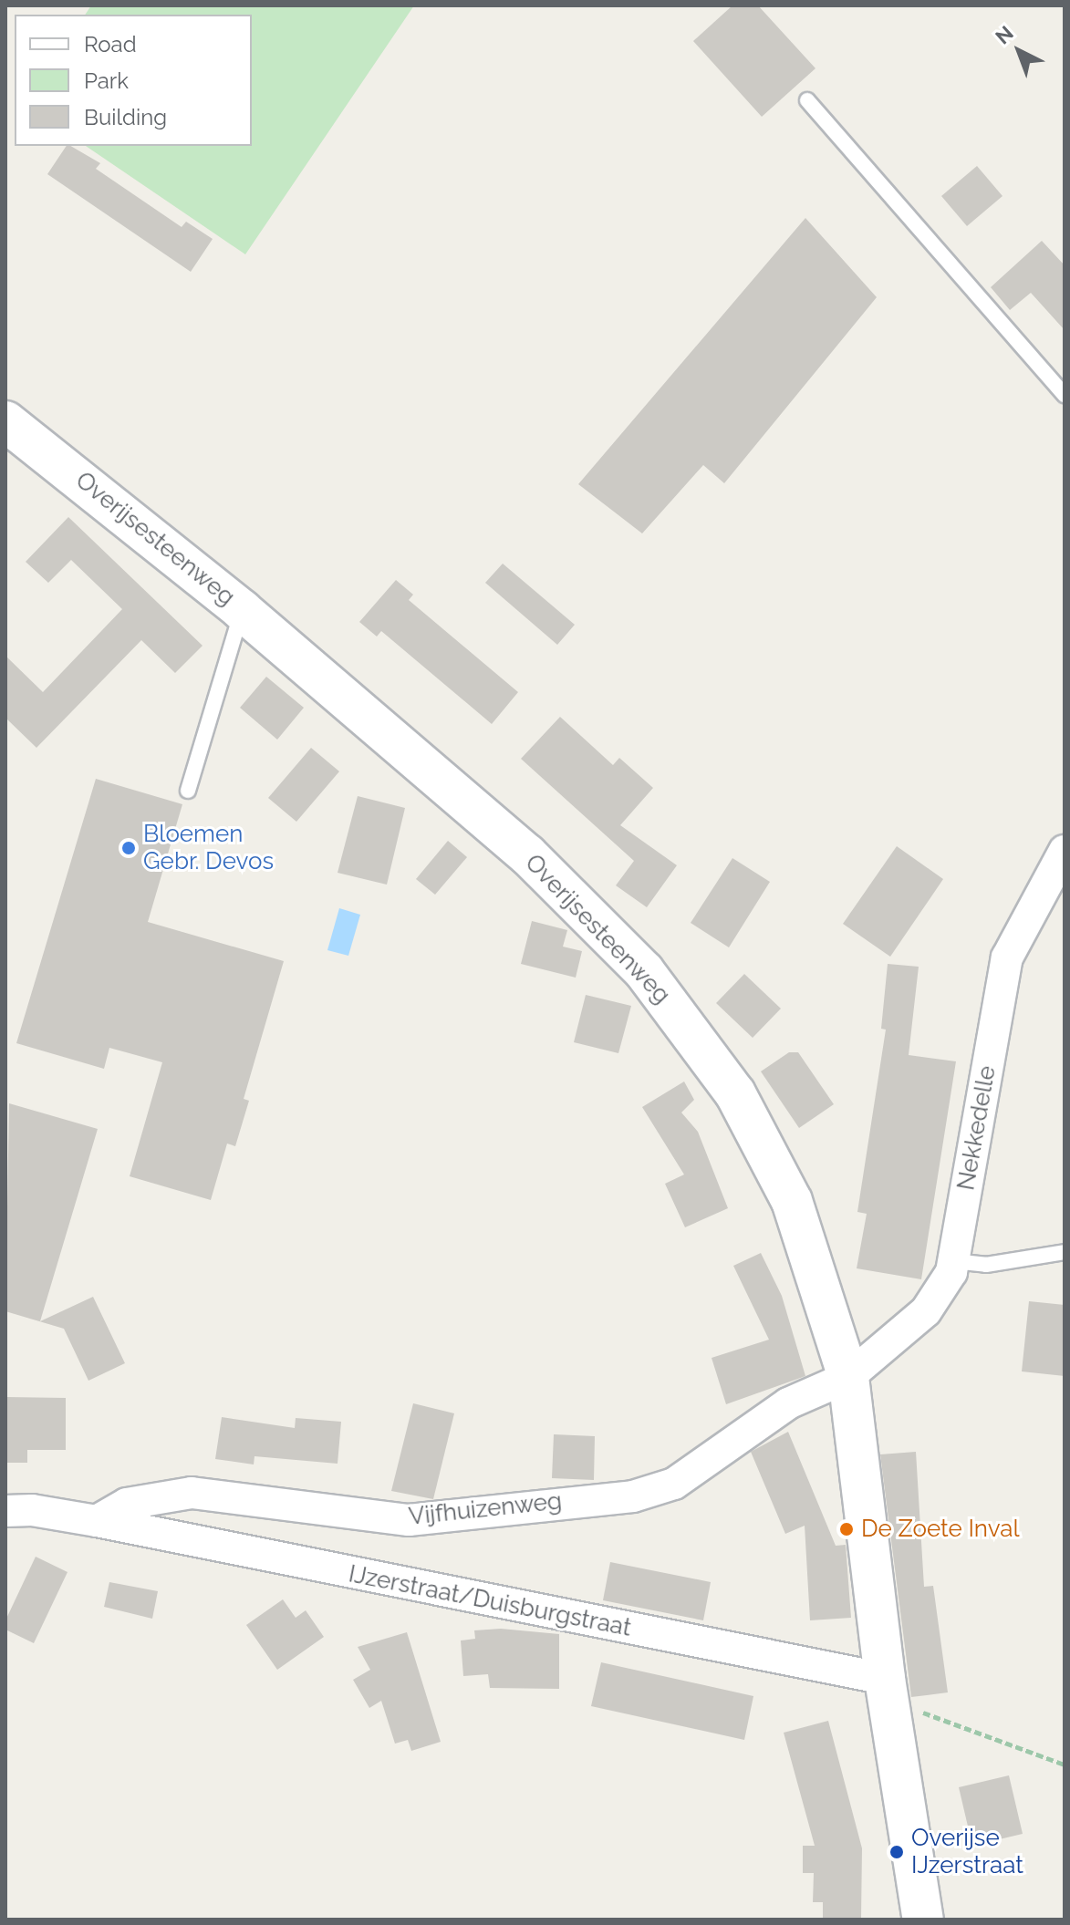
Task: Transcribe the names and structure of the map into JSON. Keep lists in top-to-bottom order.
{
  "streets": {
    "street": [
      "Overijsesteenweg",
      "Nekkedelle",
      "Vijfhuizenweg",
      "IJzerstraat/Duisburgstraat"
    ]
  },
  "crossings": [
    ["Overijsesteenweg", "Nekkedelle"],
    ["Overijsesteenweg", "Vijfhuizenweg"],
    ["Overijsesteenweg", "IJzerstraat/Duisburgstraat"],
    ["Nekkedelle", "Vijfhuizenweg"],
    ["Vijfhuizenweg", "IJzerstraat/Duisburgstraat"]
  ],
  "places": ["Bloemen Gebr. Devos", "De Zoete Inval", "Overijse IJzerstraat"],
  "legend": ["Road", "Park", "Building"],
  "north": "top left"
}
